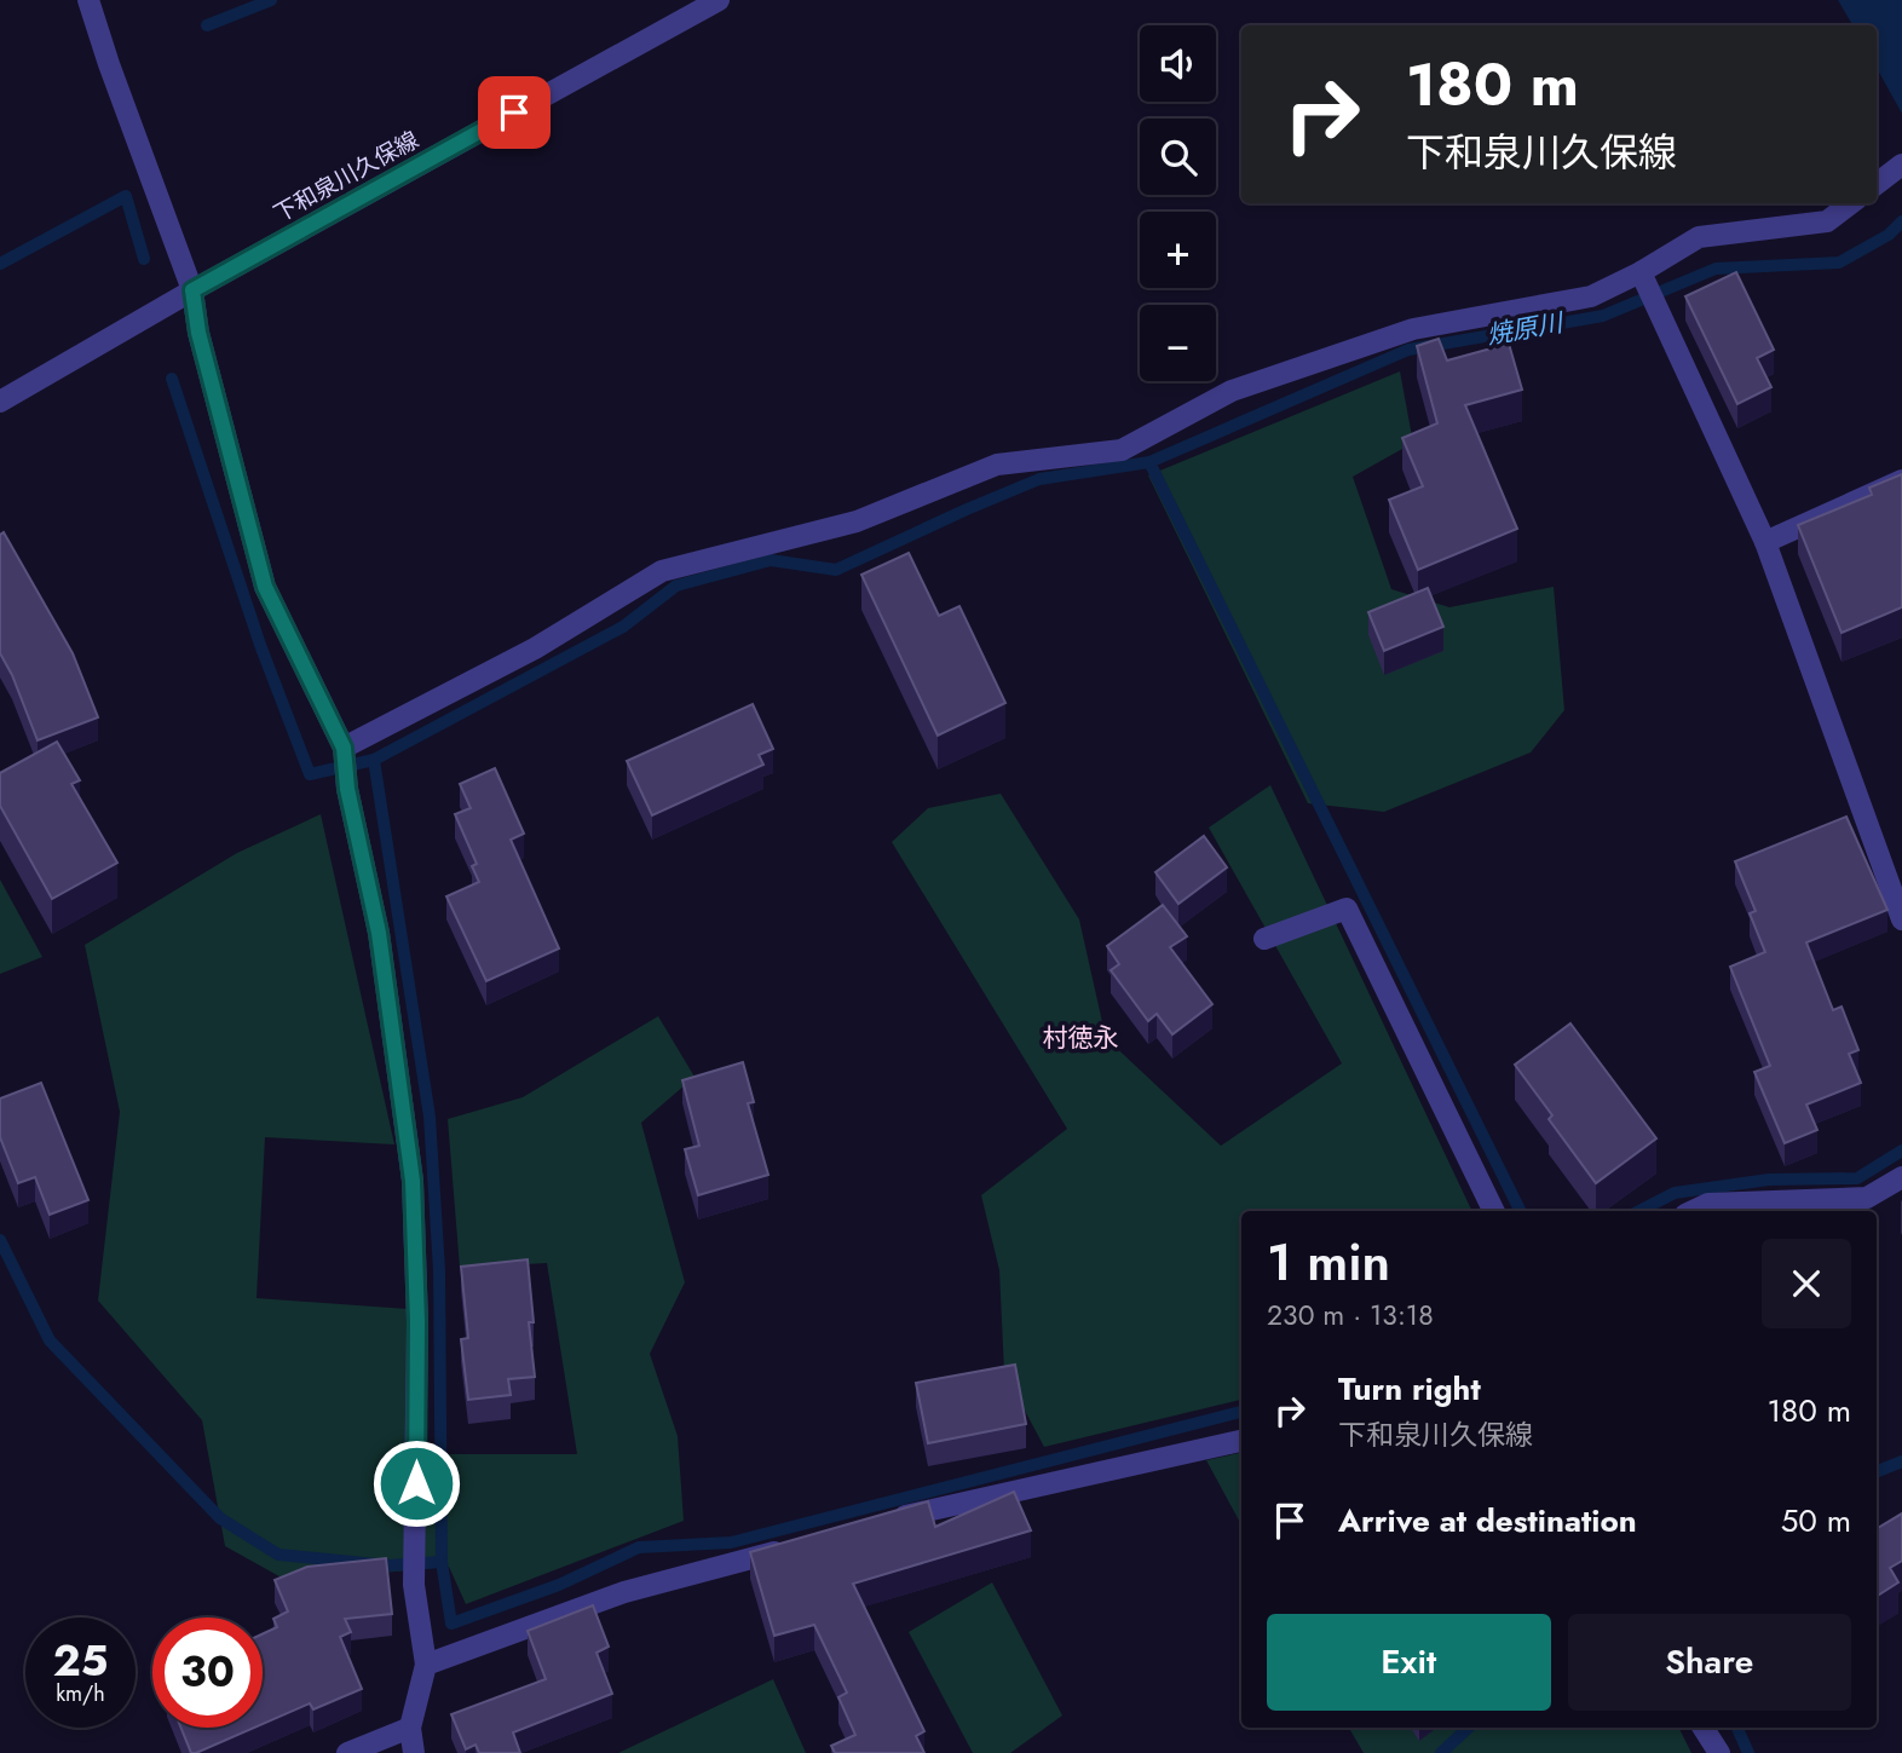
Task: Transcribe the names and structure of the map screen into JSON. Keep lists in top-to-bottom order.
{
  "streets": {
    "street": ["下和泉川久保線"]
  },
  "districts": ["村徳永"],
  "water": ["焼原川"],
  "page": {
    "map_buttons": ["+", "−"],
    "turn": ["180 m", "下和泉川久保線"],
    "heading": ["1 min", "230 m · 13:18"],
    "list": [
      {
        "name": "Turn right",
        "note": "下和泉川久保線",
        "value": "180 m"
      },
      {
        "name": "Arrive at destination",
        "value": "50 m"
      }
    ],
    "buttons": ["Exit", "Share"],
    "speed": "25 km/h",
    "limit": "30"
  }
}
